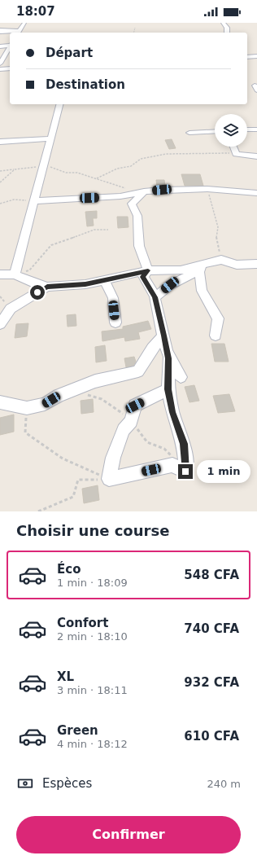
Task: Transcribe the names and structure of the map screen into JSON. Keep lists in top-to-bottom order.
{
  "page": {
    "status": "18:07",
    "banner": ["Départ", "Destination"],
    "bubble": "1 min",
    "heading": "Choisir une course",
    "list": [
      {
        "name": "Éco",
        "note": "1 min · 18:09",
        "value": "548 CFA"
      },
      {
        "name": "Confort",
        "note": "2 min · 18:10",
        "value": "740 CFA"
      },
      {
        "name": "XL",
        "note": "3 min · 18:11",
        "value": "932 CFA"
      },
      {
        "name": "Green",
        "note": "4 min · 18:12",
        "value": "610 CFA"
      }
    ],
    "pay": ["Espèces", "240 m"],
    "buttons": "Confirmer"
  }
}
